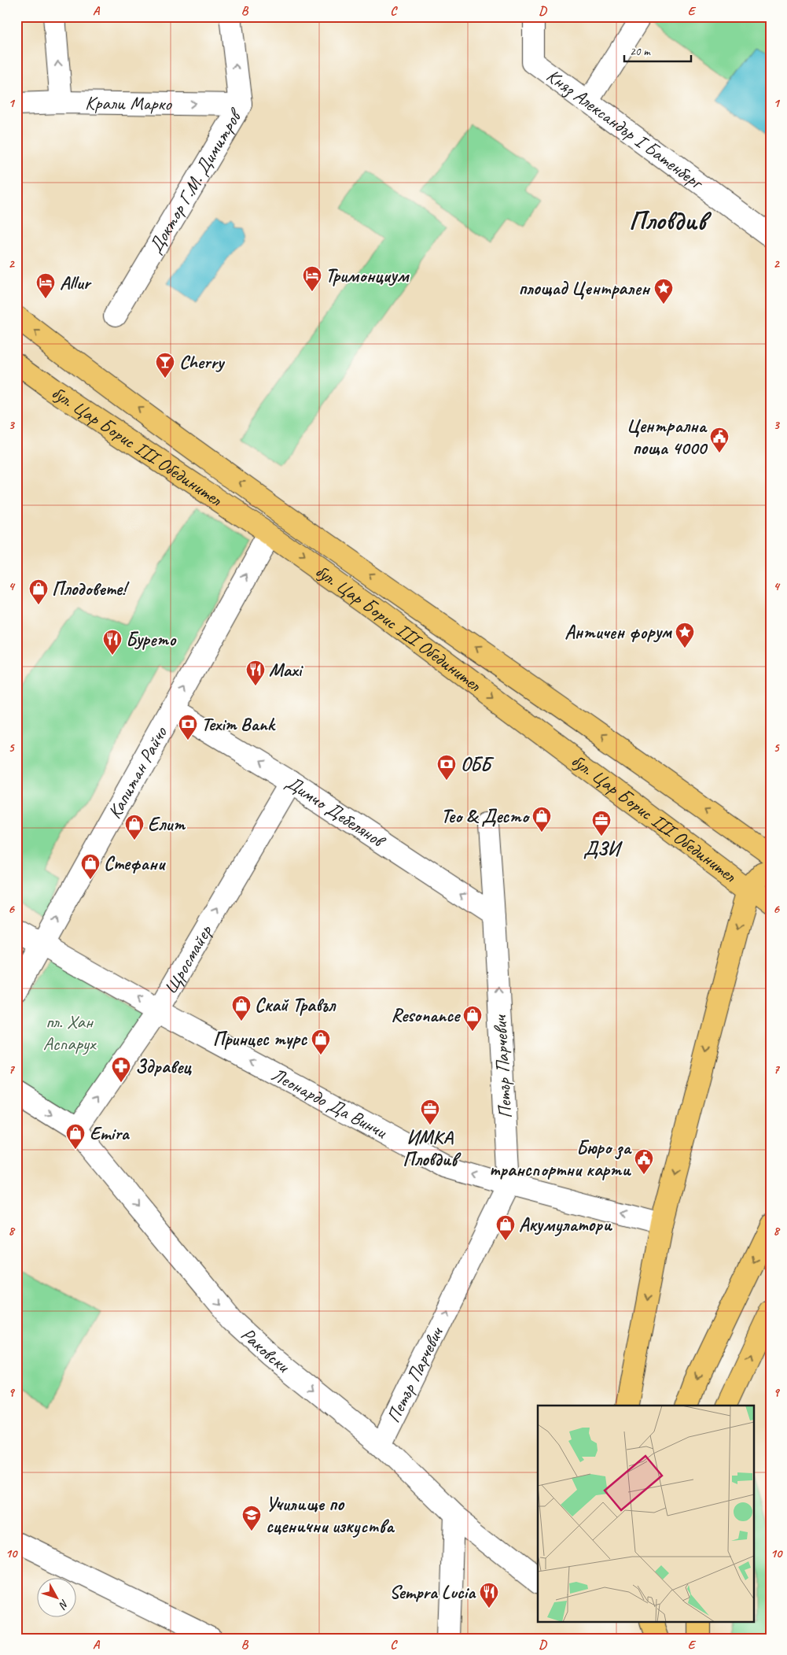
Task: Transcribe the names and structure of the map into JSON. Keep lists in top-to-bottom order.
{
  "streets": {
    "main road": ["бул. Цар Борис III Обединител"],
    "street": [
      "Крали Марко",
      "Княз Александър I Батенберг",
      "Доктор Г.М. Димитров",
      "Капитан Райчо",
      "Димчо Дебелянов",
      "Щросмайер",
      "Петър Парчевич",
      "Леонардо Да Винчи",
      "Раковски"
    ]
  },
  "crossings": [
    ["Крали Марко", "Доктор Г.М. Димитров"],
    ["бул. Цар Борис III Обединител", "Капитан Райчо"],
    ["Капитан Райчо", "Димчо Дебелянов"],
    ["Капитан Райчо", "Леонардо Да Винчи"],
    ["Димчо Дебелянов", "Щросмайер"],
    ["Димчо Дебелянов", "Петър Парчевич"],
    ["Щросмайер", "Леонардо Да Винчи"],
    ["Щросмайер", "Раковски"],
    ["Петър Парчевич", "Леонардо Да Винчи"],
    ["Петър Парчевич", "Раковски"]
  ],
  "one_way": [
    "Крали Марко",
    "Капитан Райчо",
    "Димчо Дебелянов",
    "Щросмайер",
    "Петър Парчевич",
    "Леонардо Да Винчи",
    "Раковски"
  ],
  "districts": ["Пловдив"],
  "parks": ["пл. Хан Аспарух"],
  "places": {
    "hotel": ["Тримонциум", "Allur"],
    "place": ["площад Централен", "Античен форум"],
    "bar": ["Cherry"],
    "public building": ["Централна поща 4000", "Бюро за транспортни карти"],
    "shop": [
      "Плодовете!",
      "Тео & Десто",
      "Елит",
      "Стефани",
      "Скай Травъл",
      "Resonance",
      "Принцес турс",
      "Emira",
      "Акумулатори"
    ],
    "restaurant": ["Бурето", "Maxi", "Sempra Lucia"],
    "bank": ["Texim Bank", "ОББ"],
    "office": ["ДЗИ", "ИМКА Пловдив"],
    "pharmacy": ["Здравец"],
    "school or university": ["Училище по сценични изкуства"]
  },
  "scale_bar": "20 m",
  "north": "bottom right",
  "grid": {
    "columns": [
      "A",
      "B",
      "C",
      "D",
      "E"
    ],
    "rows": [
      "1",
      "2",
      "3",
      "4",
      "5",
      "6",
      "7",
      "8",
      "9",
      "10"
    ]
  }
}
